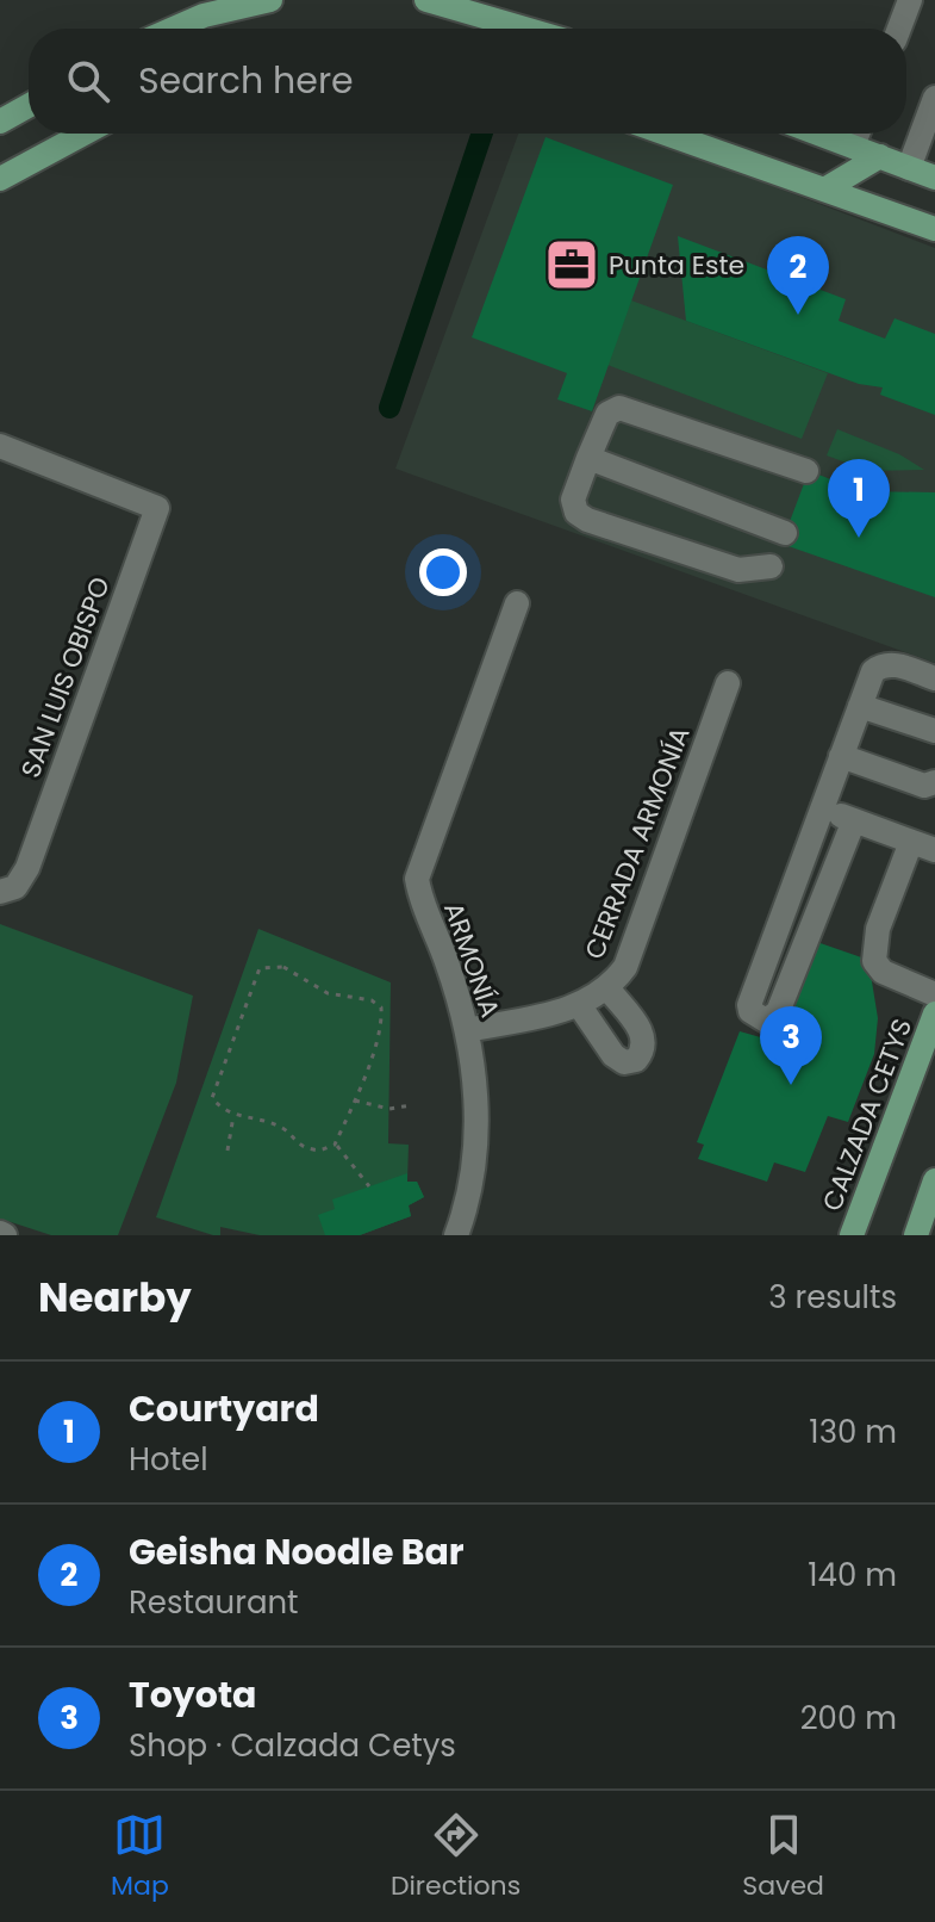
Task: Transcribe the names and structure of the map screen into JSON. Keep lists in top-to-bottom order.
{
  "streets": {
    "main road": ["CALZADA CETYS"],
    "street": ["SAN LUIS OBISPO", "CERRADA ARMONÍA", "ARMONÍA"]
  },
  "crossings": [
    ["CERRADA ARMONÍA", "ARMONÍA"]
  ],
  "places": {
    "office": ["Punta Este"]
  },
  "page": {
    "search": "Search here",
    "pins": ["2", "1", "3"],
    "heading": ["Nearby", "3 results"],
    "list": [
      {
        "mark": "1",
        "name": "Courtyard",
        "note": "Hotel",
        "value": "130 m"
      },
      {
        "mark": "2",
        "name": "Geisha Noodle Bar",
        "note": "Restaurant",
        "value": "140 m"
      },
      {
        "mark": "3",
        "name": "Toyota",
        "note": "Shop · Calzada Cetys",
        "value": "200 m"
      }
    ],
    "nav": ["Map", "Directions", "Saved"]
  }
}
